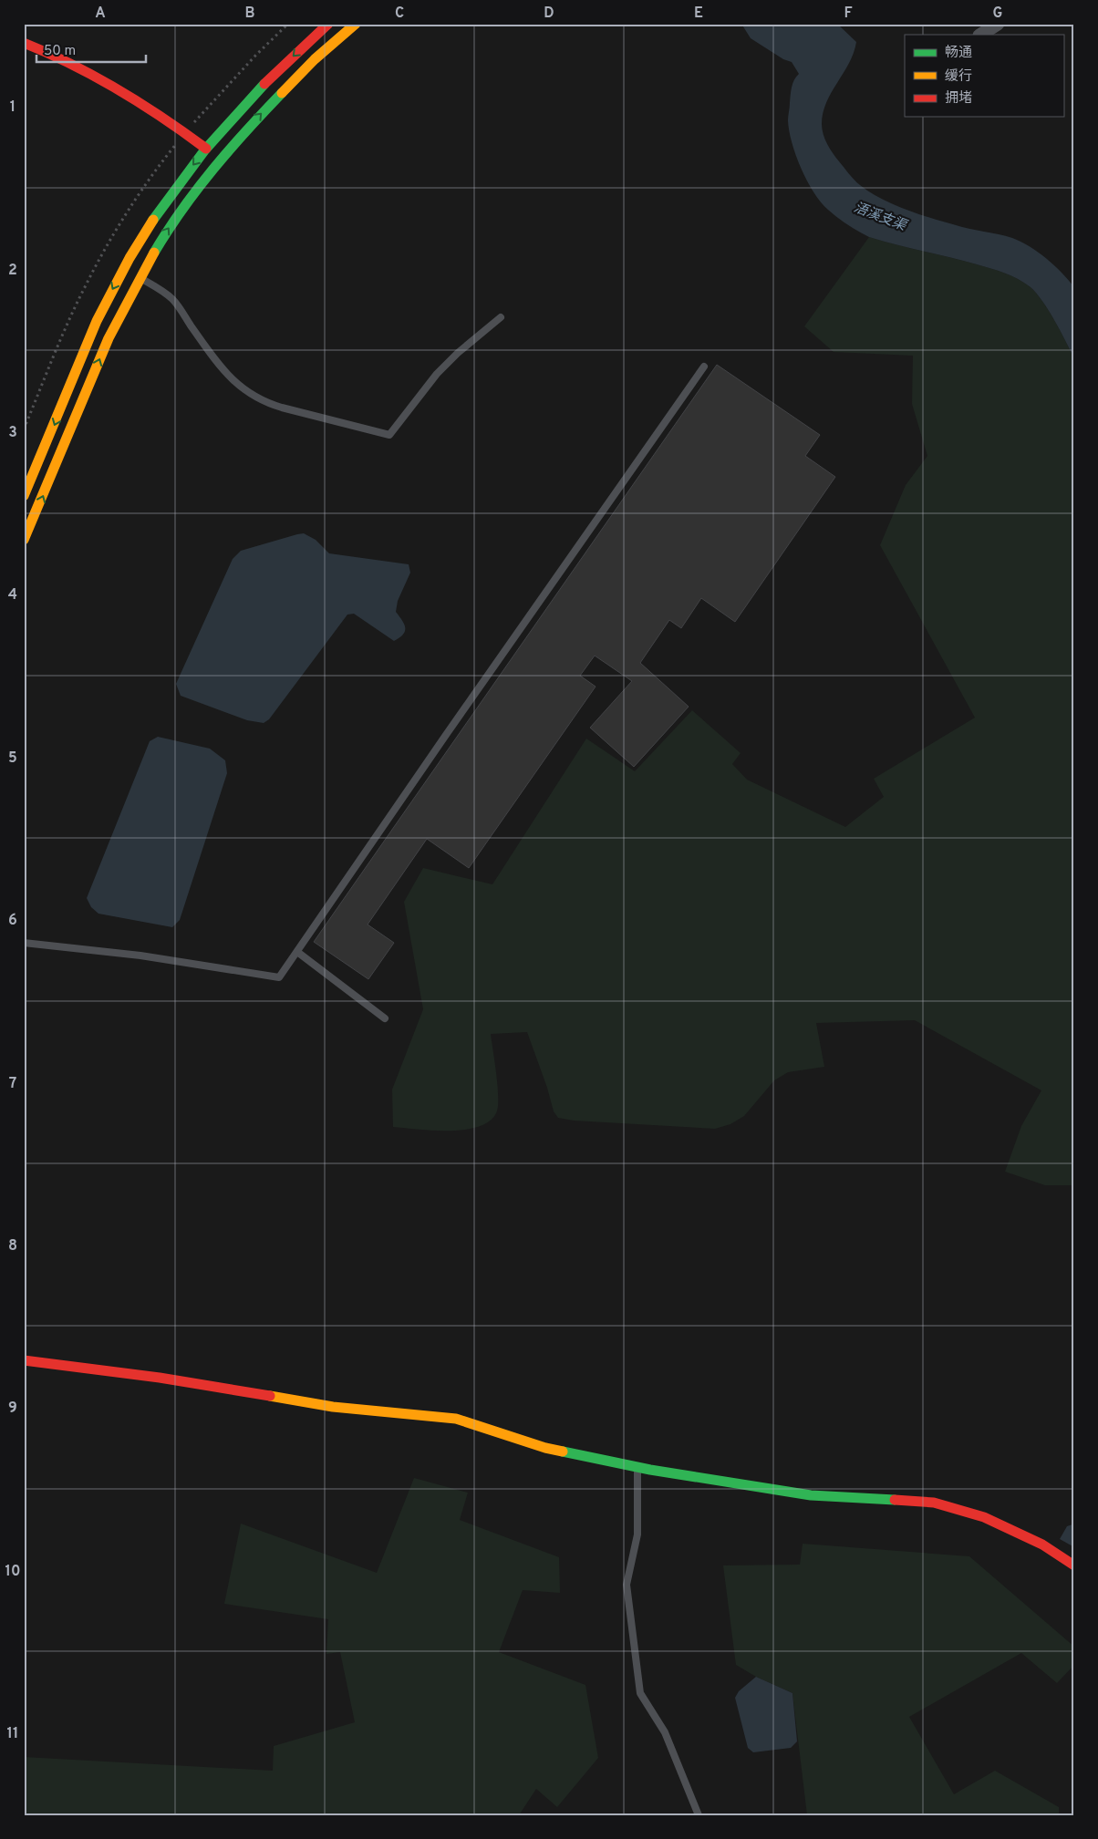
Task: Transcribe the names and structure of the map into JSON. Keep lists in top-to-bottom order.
{
  "water": ["浯溪支渠"],
  "legend": ["畅通", "缓行", "拥堵"],
  "scale_bar": "50 m",
  "grid": {
    "columns": [
      "A",
      "B",
      "C",
      "D",
      "E",
      "F",
      "G"
    ],
    "rows": [
      "1",
      "2",
      "3",
      "4",
      "5",
      "6",
      "7",
      "8",
      "9",
      "10",
      "11"
    ]
  }
}
